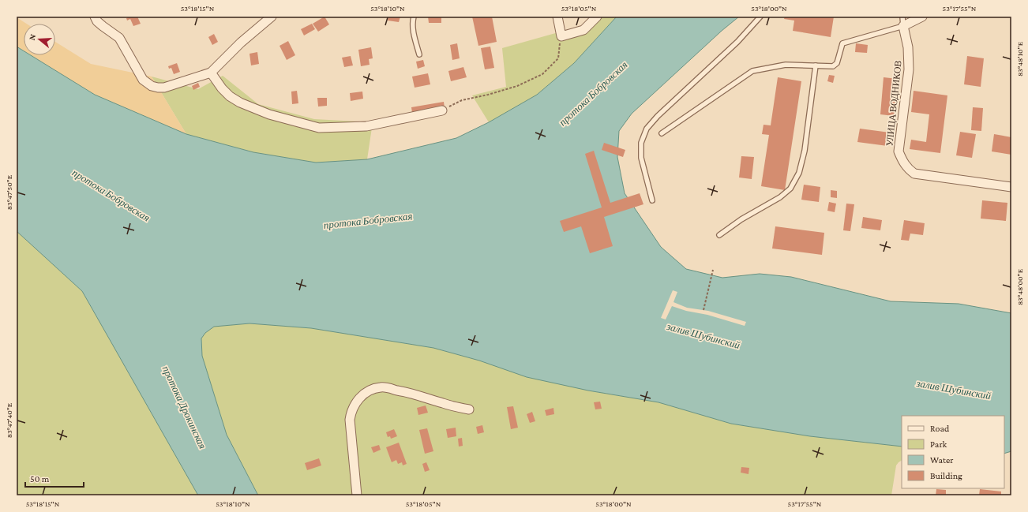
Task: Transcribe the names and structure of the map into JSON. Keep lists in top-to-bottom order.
{
  "streets": {
    "street": ["УЛИЦА ВОДНИКОВ"]
  },
  "water": ["протока Бобровская", "залив Шубинский", "протока Дрокинская"],
  "legend": [
    "Road",
    "Park",
    "Water",
    "Building"
  ],
  "scale_bar": "50 m",
  "north": "left",
  "coordinates": [
    "53°18'15\"N",
    "53°18'10\"N",
    "53°18'05\"N",
    "53°18'00\"N",
    "53°17'55\"N",
    "83°48'10\"E",
    "83°47'50\"E",
    "83°48'00\"E",
    "83°47'40\"E"
  ]
}
